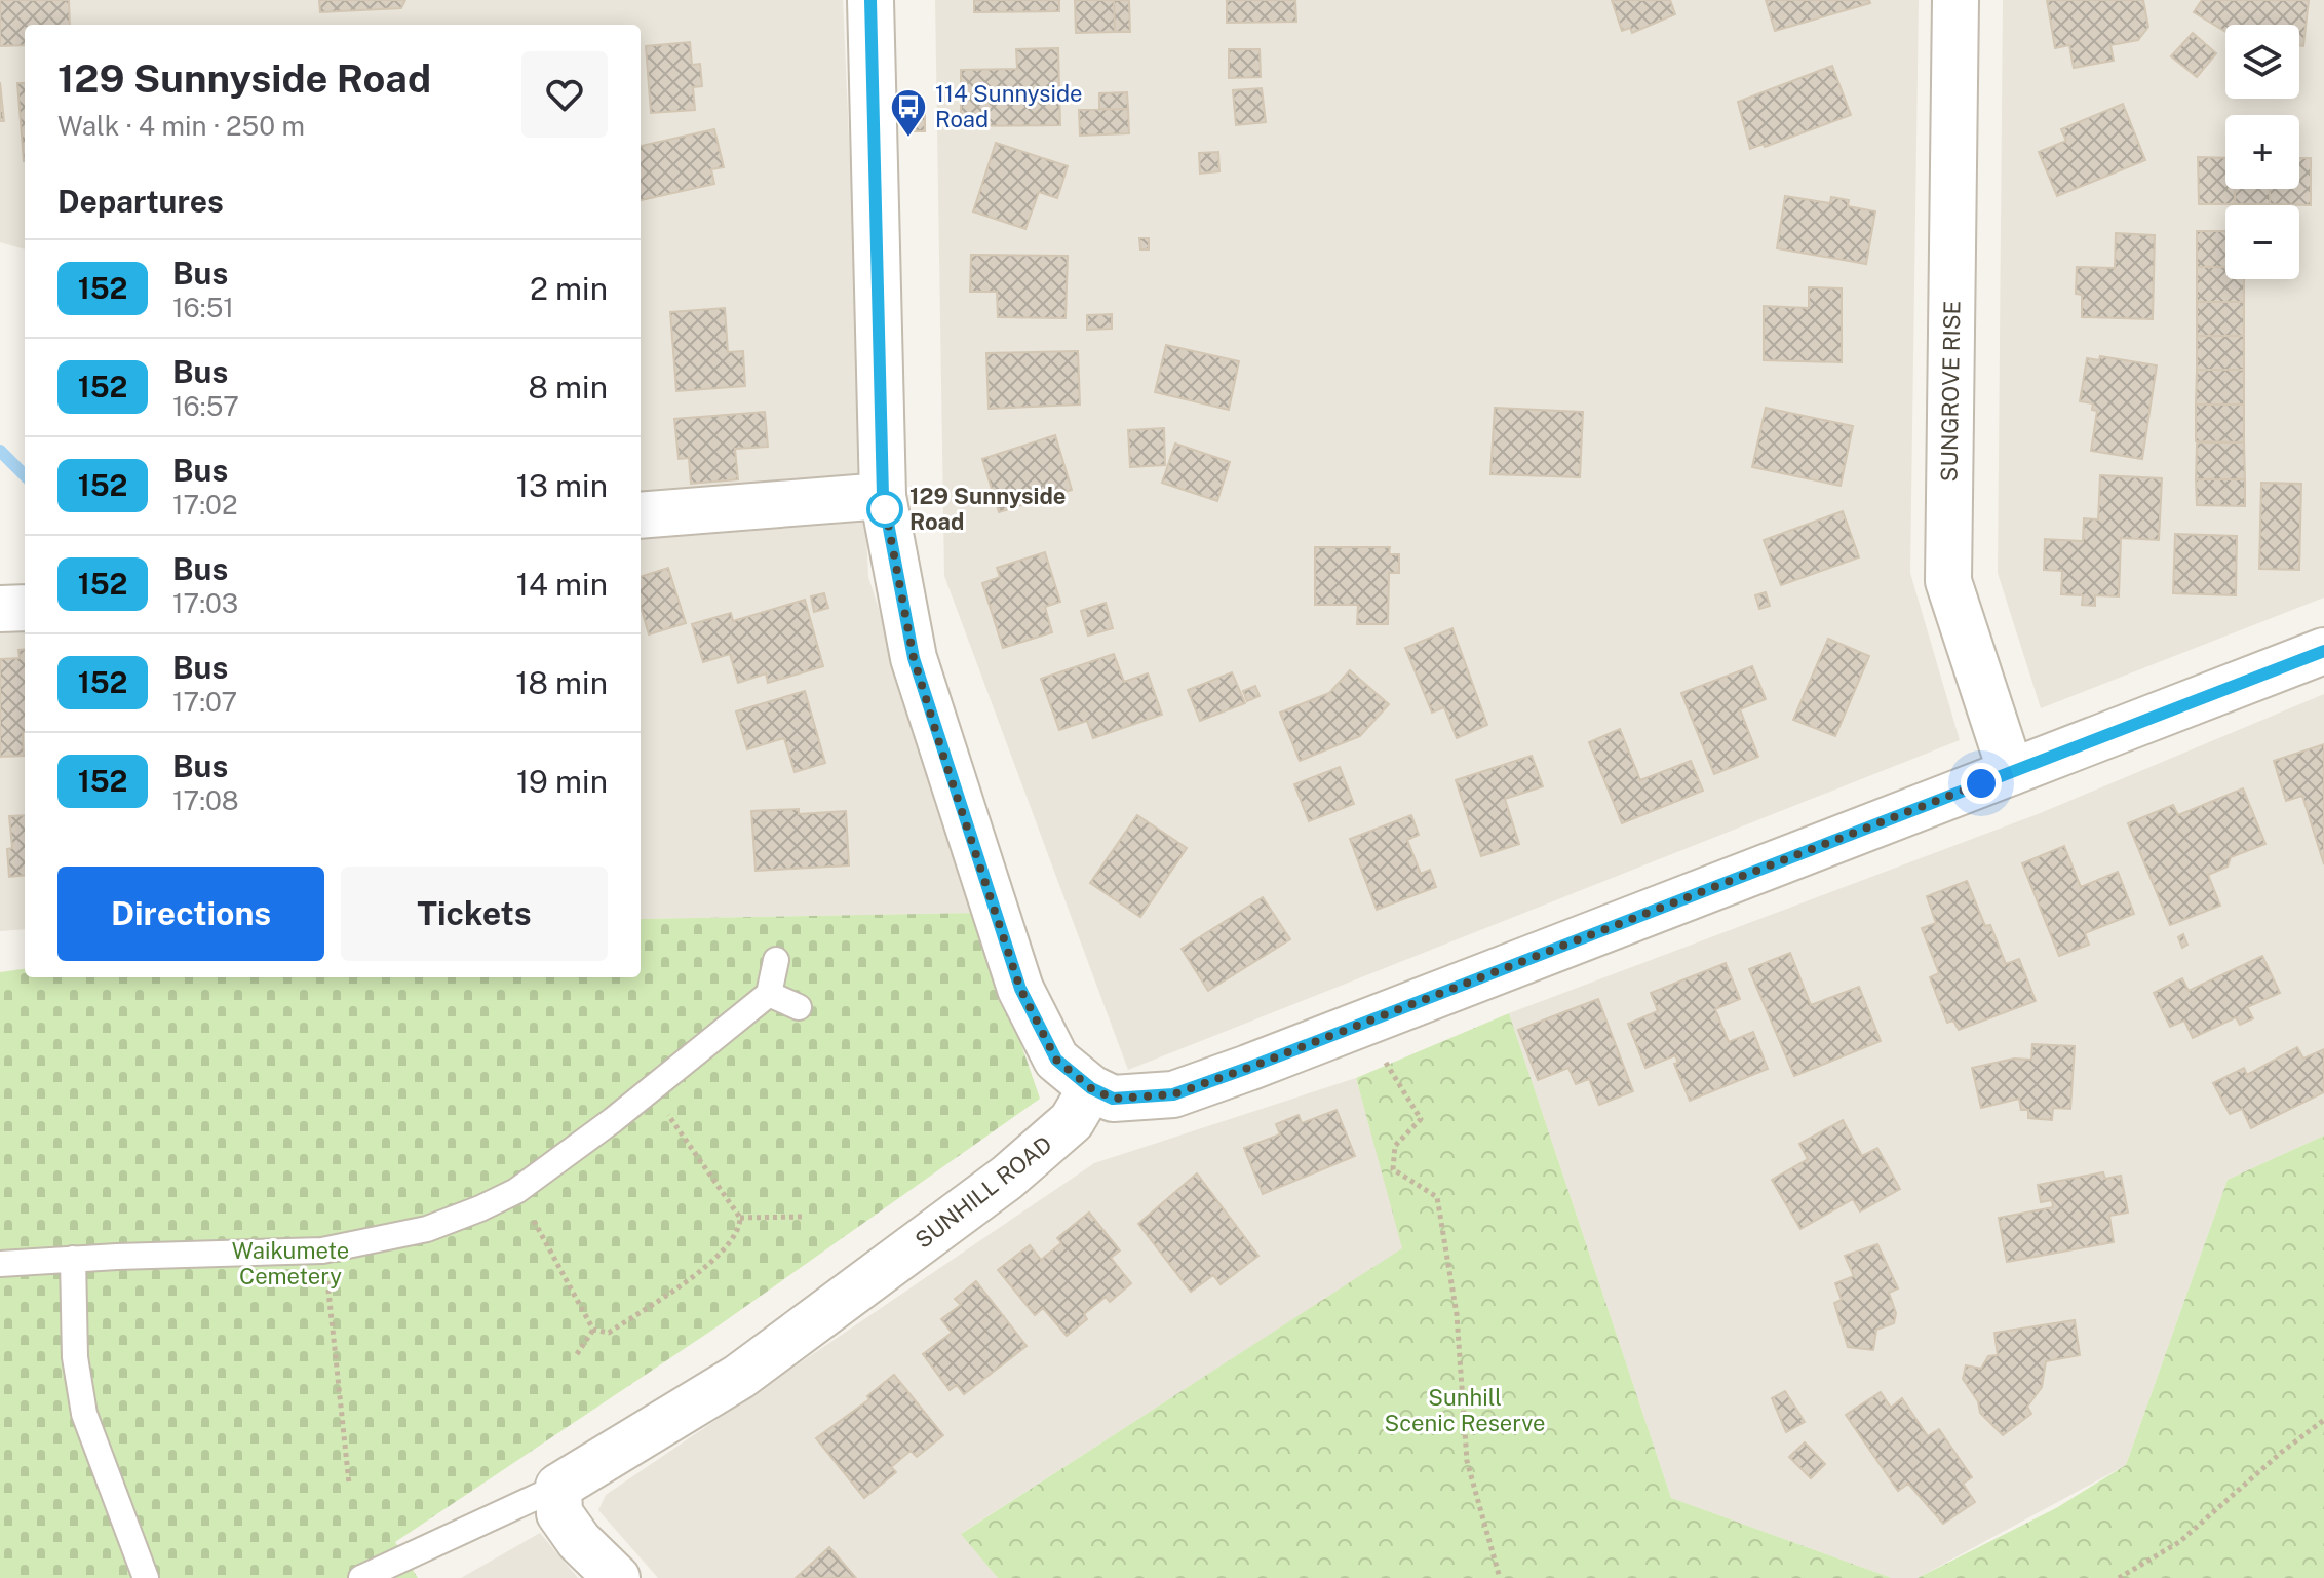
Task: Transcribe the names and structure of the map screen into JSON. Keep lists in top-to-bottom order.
{
  "streets": {
    "street": ["SUNGROVE RISE", "SUNHILL ROAD"]
  },
  "parks": ["Waikumete Cemetery", "Sunhill Scenic Reserve"],
  "places": {
    "bus stop": ["114 Sunnyside Road"],
    "other": ["129 Sunnyside Road"]
  },
  "lines": ["bus line 152"],
  "page": {
    "map_buttons": ["+", "−"],
    "heading": [
      ["129 Sunnyside Road", "Walk · 4 min · 250 m"],
      "Departures"
    ],
    "list": [
      {
        "mark": "152",
        "name": "Bus",
        "note": "16:51",
        "value": "2 min"
      },
      {
        "mark": "152",
        "name": "Bus",
        "note": "16:57",
        "value": "8 min"
      },
      {
        "mark": "152",
        "name": "Bus",
        "note": "17:02",
        "value": "13 min"
      },
      {
        "mark": "152",
        "name": "Bus",
        "note": "17:03",
        "value": "14 min"
      },
      {
        "mark": "152",
        "name": "Bus",
        "note": "17:07",
        "value": "18 min"
      },
      {
        "mark": "152",
        "name": "Bus",
        "note": "17:08",
        "value": "19 min"
      }
    ],
    "buttons": ["Directions", "Tickets"]
  }
}
